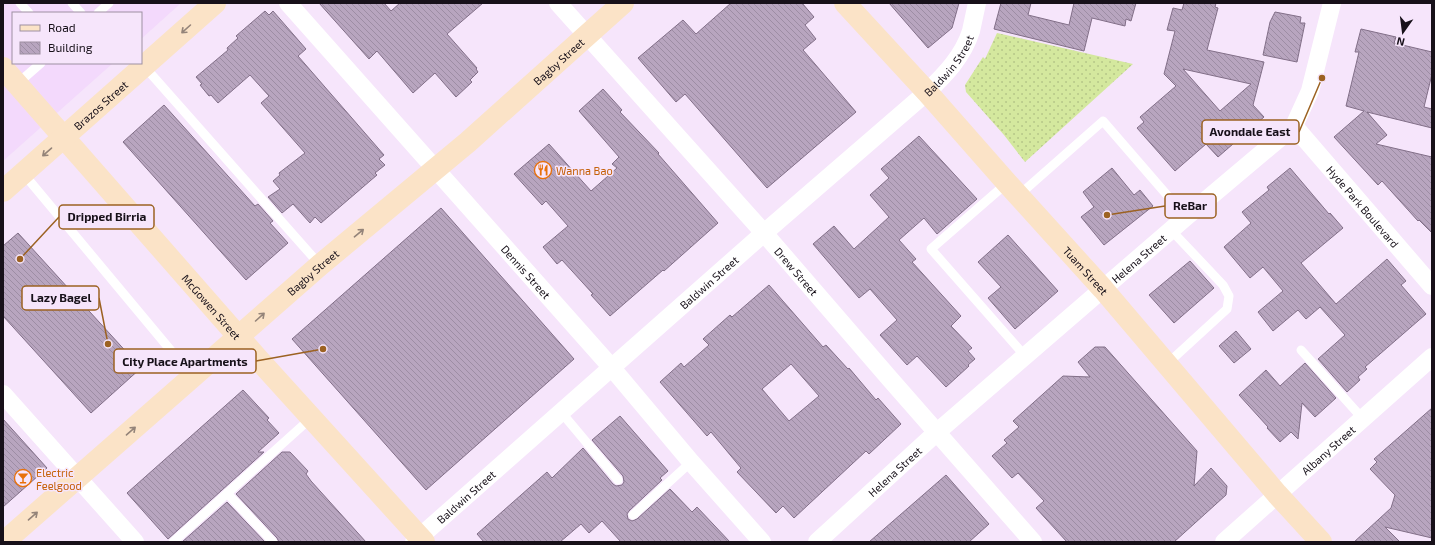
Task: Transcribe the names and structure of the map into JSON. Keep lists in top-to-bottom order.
{
  "streets": {
    "street": [
      "Bagby Street",
      "Baldwin Street",
      "Brazos Street",
      "Hyde Park Boulevard",
      "Helena Street",
      "Tuam Street",
      "Dennis Street",
      "Drew Street",
      "McGowen Street",
      "Albany Street"
    ]
  },
  "crossings": [
    ["Bagby Street", "Dennis Street"],
    ["Bagby Street", "Drew Street"],
    ["Bagby Street", "McGowen Street"],
    ["Baldwin Street", "Tuam Street"],
    ["Baldwin Street", "Dennis Street"],
    ["Baldwin Street", "Drew Street"],
    ["Baldwin Street", "McGowen Street"],
    ["Brazos Street", "McGowen Street"],
    ["Hyde Park Boulevard", "Helena Street"],
    ["Helena Street", "Tuam Street"],
    ["Helena Street", "Drew Street"],
    ["Tuam Street", "Albany Street"]
  ],
  "one_way": ["Bagby Street", "Brazos Street"],
  "places": {
    "other": [
      "Avondale East",
      "ReBar",
      "Dripped Birria",
      "Lazy Bagel",
      "City Place Apartments"
    ],
    "restaurant": ["Wanna Bao"],
    "bar": ["Electric Feelgood"]
  },
  "legend": ["Road", "Building"],
  "north": "bottom"
}
